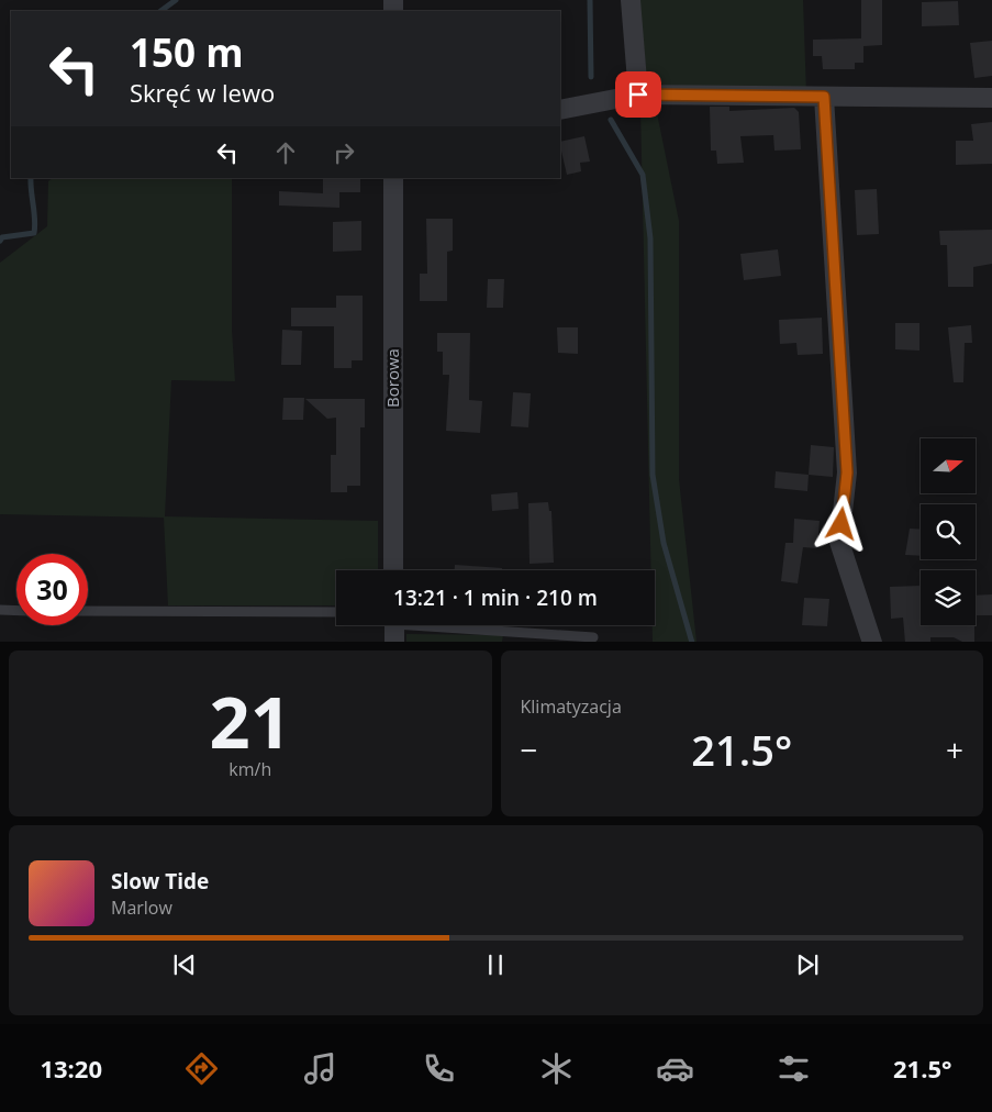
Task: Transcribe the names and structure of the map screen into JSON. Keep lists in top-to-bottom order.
{
  "streets": {
    "street": ["Borowa"]
  },
  "north": "right",
  "page": {
    "turn": ["150 m", "Skręć w lewo"],
    "limit": "30",
    "trip": "13:21 · 1 min · 210 m",
    "tile": [
      ["21", "km/h"],
      "Klimatyzacja"
    ],
    "heat": ["−", "21.5°", "+"],
    "song": ["Slow Tide", "Marlow"],
    "tabs": ["13:20", "21.5°"]
  }
}
